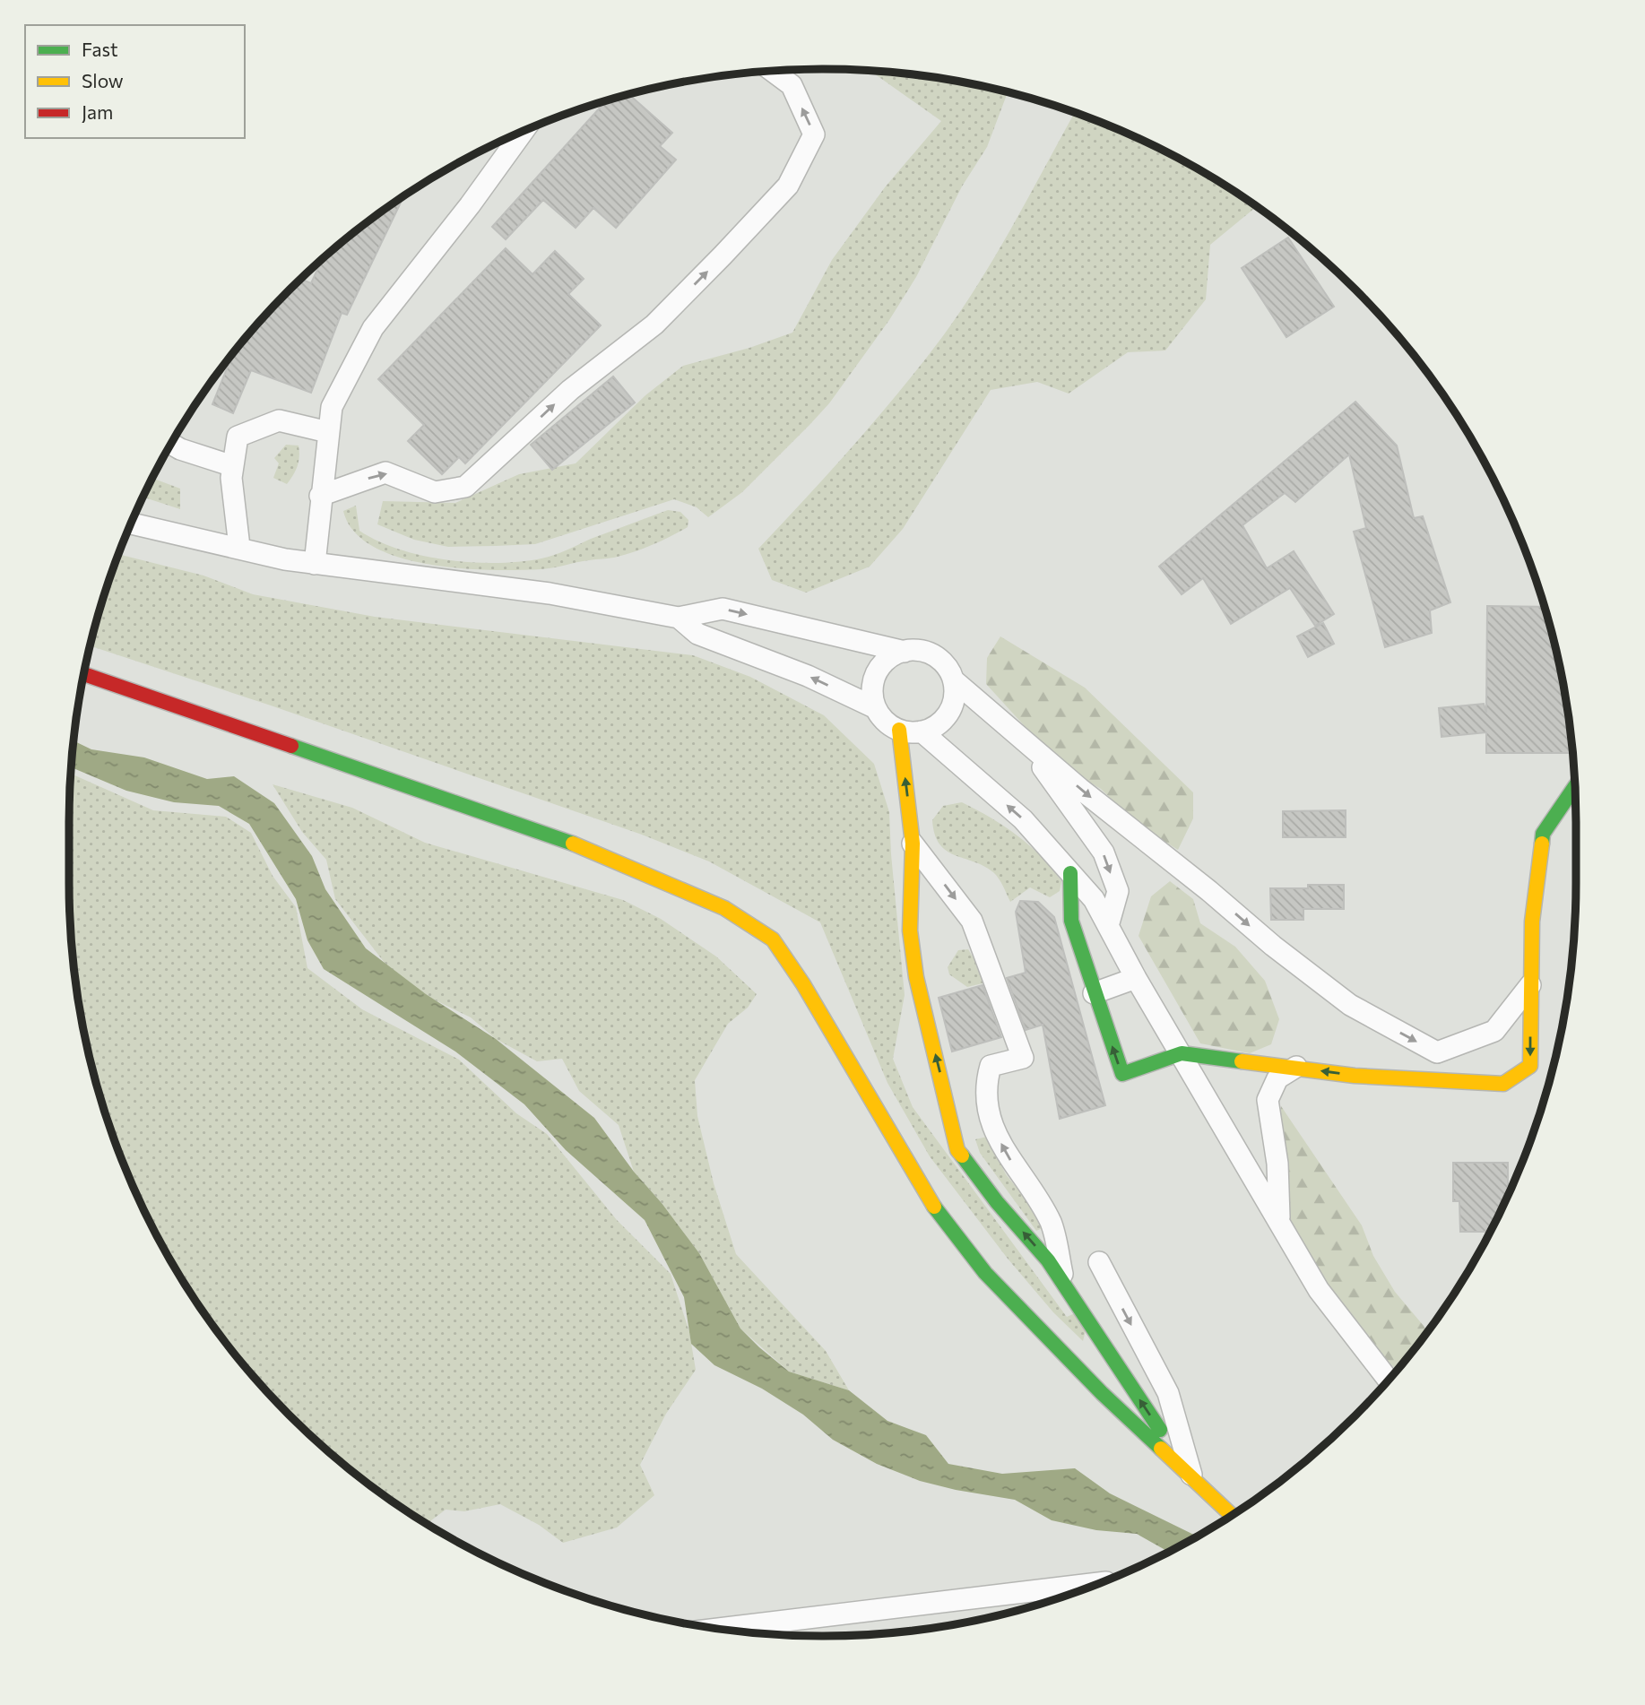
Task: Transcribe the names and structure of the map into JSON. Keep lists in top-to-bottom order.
{
  "legend": ["Fast", "Slow", "Jam"]
}
